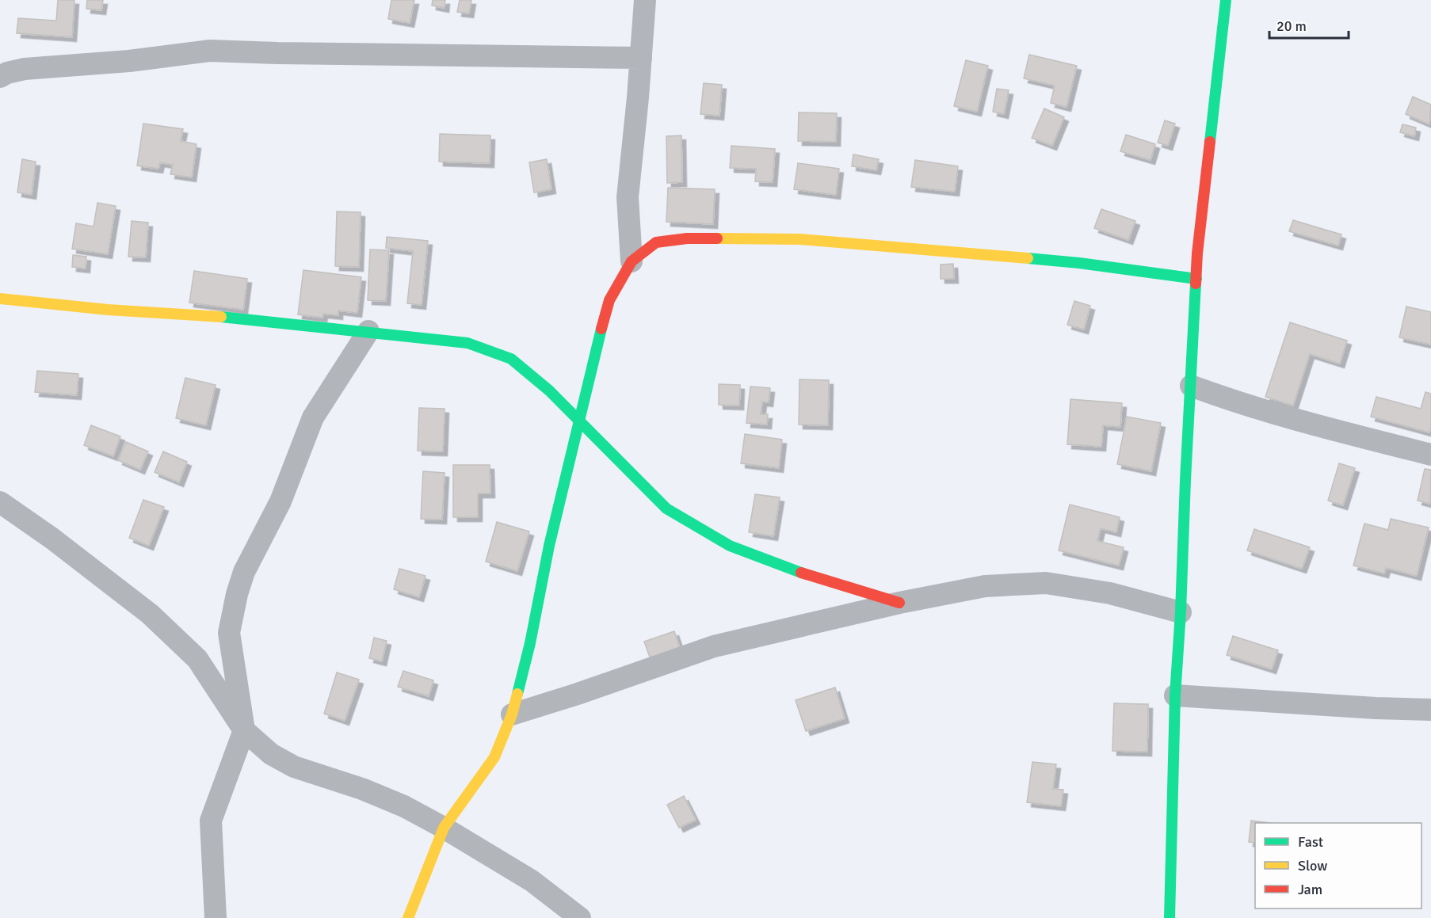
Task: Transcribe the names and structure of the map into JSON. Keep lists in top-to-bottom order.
{
  "legend": ["Fast", "Slow", "Jam"],
  "scale_bar": "20 m"
}
